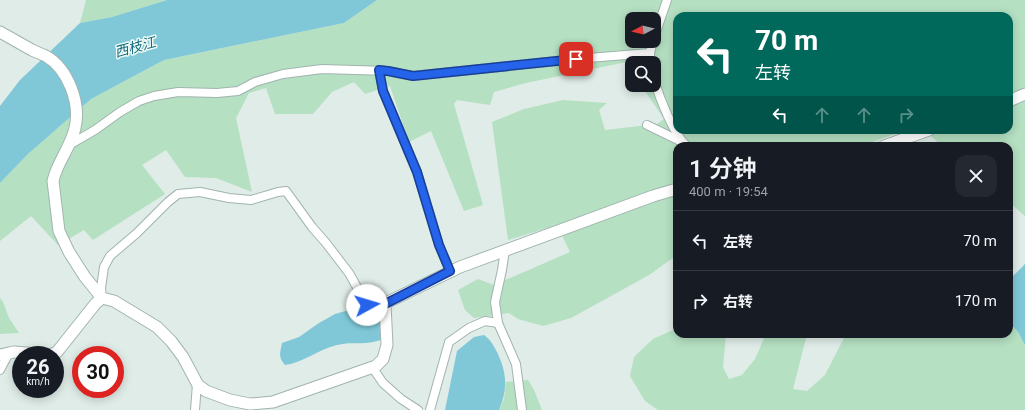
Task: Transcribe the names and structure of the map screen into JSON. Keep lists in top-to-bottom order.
{
  "water": ["西枝江"],
  "north": "left",
  "page": {
    "turn": ["70 m", "左转"],
    "heading": ["1 分钟", "400 m · 19:54"],
    "list": [
      {
        "name": "左转",
        "value": "70 m"
      },
      {
        "name": "右转",
        "value": "170 m"
      }
    ],
    "speed": "26 km/h",
    "limit": "30"
  }
}
